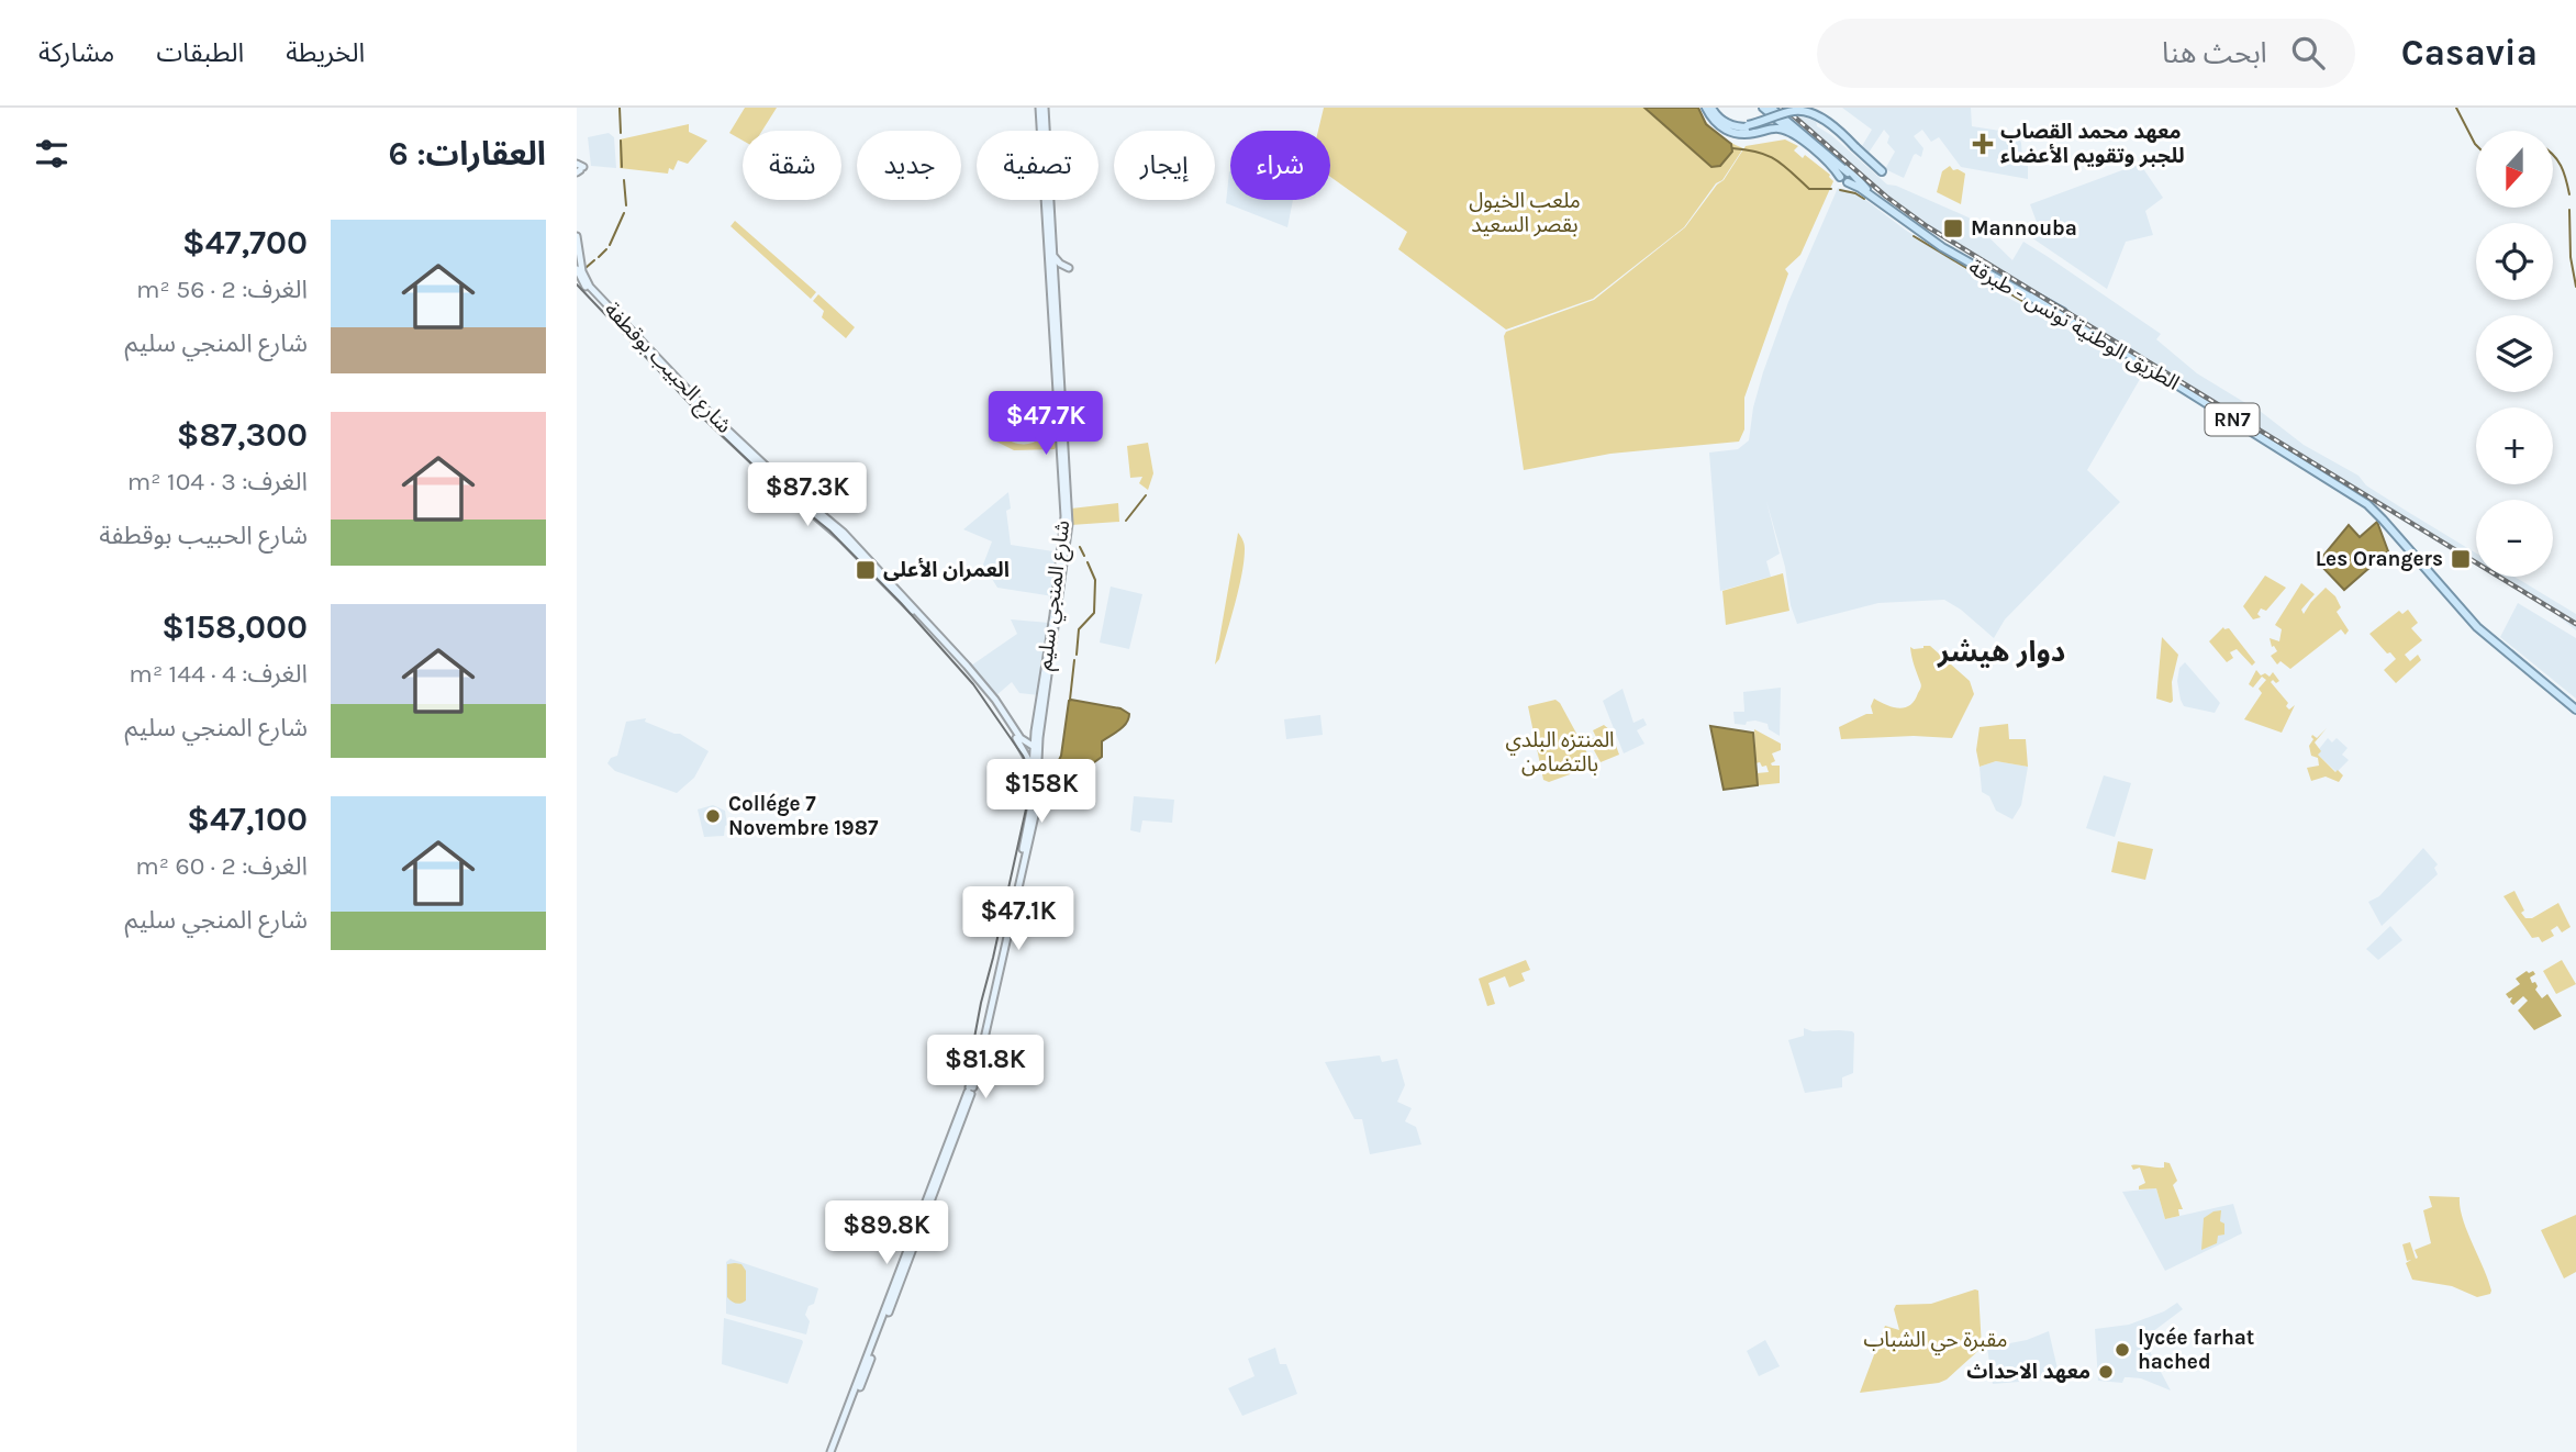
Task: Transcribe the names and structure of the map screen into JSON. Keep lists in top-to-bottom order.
{
  "streets": {
    "main road": [
      "الطريق الوطنية تونس - طبرقة",
      "شارع الحبيب بوقطفة",
      "RN7",
      "شارع المنجي سليم"
    ]
  },
  "crossings": [
    ["الطريق الوطنية تونس - طبرقة", "RN7"],
    ["شارع الحبيب بوقطفة", "شارع المنجي سليم"]
  ],
  "districts": ["دوار هيشر"],
  "parks": ["ملعب الخيول بقصر السعيد", "المنتزه البلدي بالتضامن", "مقبرة حي الشباب"],
  "places": {
    "health": ["معهد محمد القصاب للجبر وتقويم الأعضاء"],
    "transit": ["Mannouba", "Les Orangers", "العمران الأعلى"],
    "other": ["Collége 7 Novembre 1987", "lycée farhat hached", "معهد الاحداث"]
  },
  "north": "bottom",
  "page": {
    "header": "Casavia",
    "search": "ابحث هنا",
    "nav": ["الخريطة", "الطبقات", "مشاركة"],
    "heading": "العقارات: 6",
    "map_buttons": ["+", "−"],
    "chip": [
      "شراء",
      "إيجار",
      "تصفية",
      "جديد",
      "شقة"
    ],
    "list": [
      {
        "name": "$47,700",
        "note": "الغرف: 2 · 56 m² · شارع المنجي سليم"
      },
      {
        "name": "$87,300",
        "note": "الغرف: 3 · 104 m² · شارع الحبيب بوقطفة"
      },
      {
        "name": "$158,000",
        "note": "الغرف: 4 · 144 m² · شارع المنجي سليم"
      },
      {
        "name": "$47,100",
        "note": "الغرف: 2 · 60 m² · شارع المنجي سليم"
      }
    ],
    "price": [
      "$47.7K",
      "$87.3K",
      "$158K",
      "$47.1K",
      "$81.8K",
      "$89.8K"
    ]
  }
}
